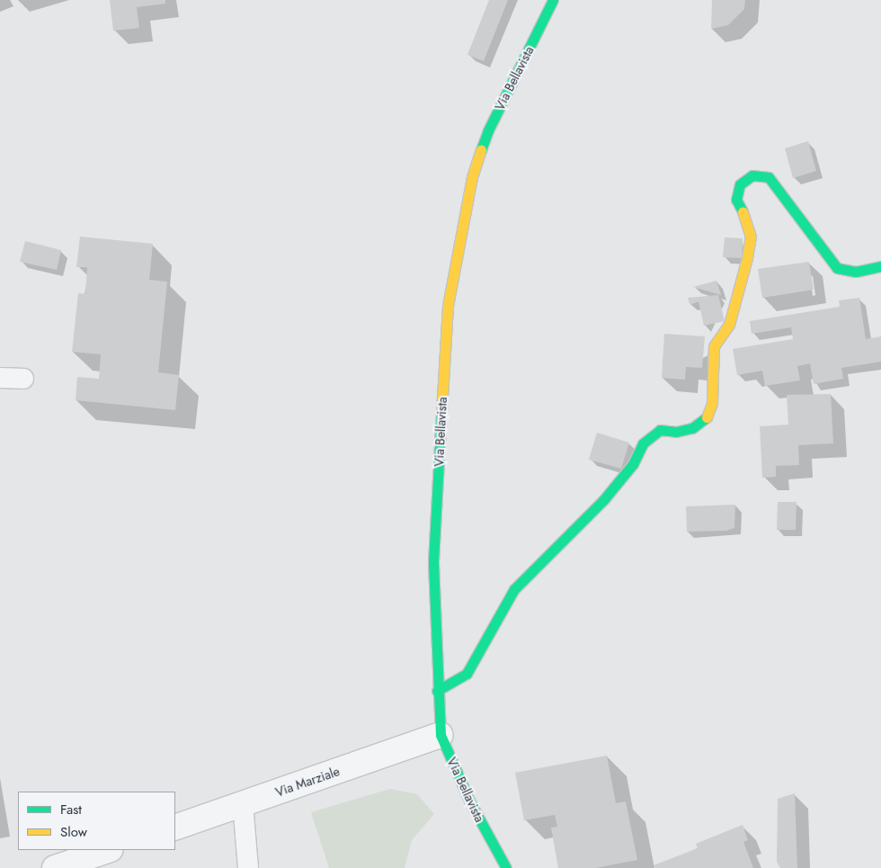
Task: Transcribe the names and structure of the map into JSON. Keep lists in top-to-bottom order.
{
  "streets": {
    "street": ["Via Bellavista", "Via Marziale"]
  },
  "crossings": [
    ["Via Bellavista", "Via Marziale"]
  ],
  "legend": ["Fast", "Slow"]
}
